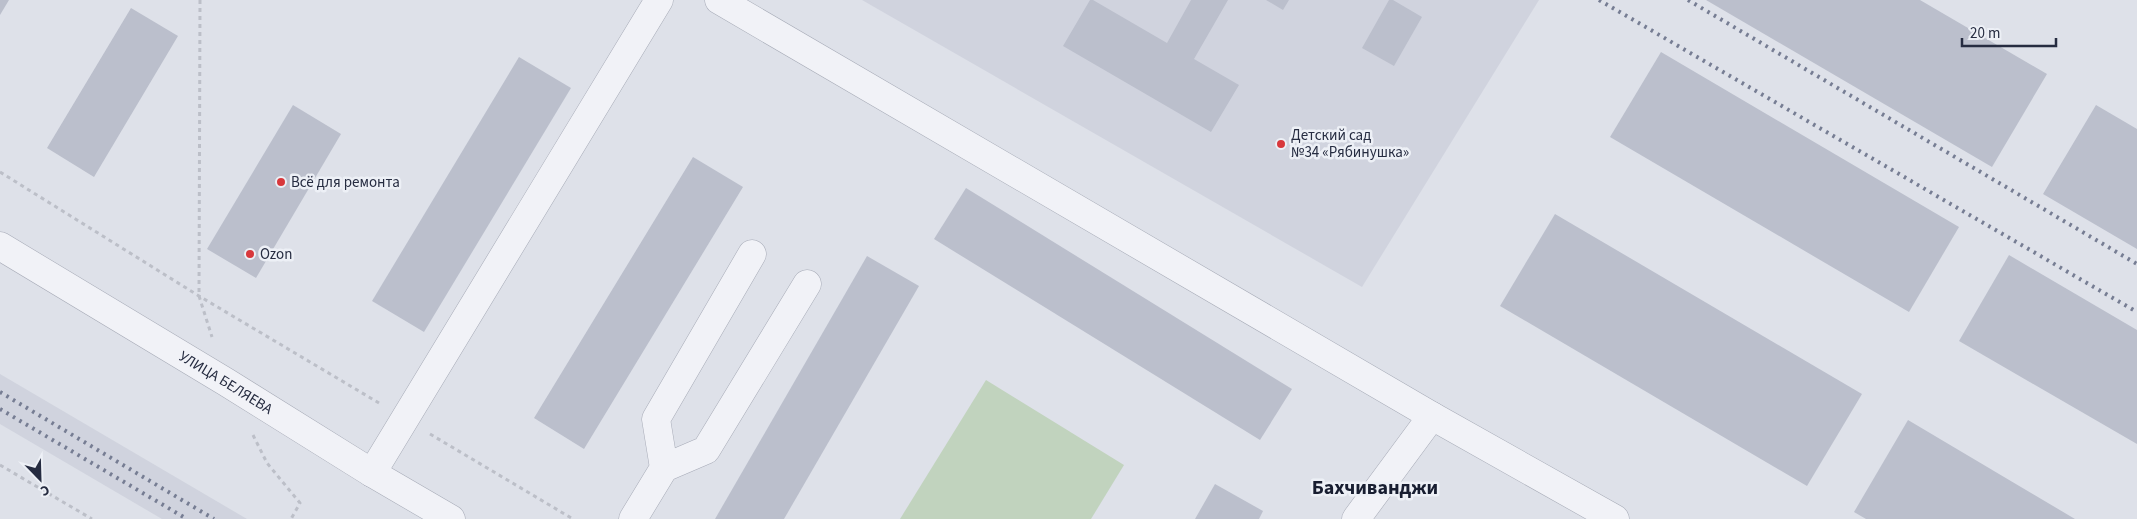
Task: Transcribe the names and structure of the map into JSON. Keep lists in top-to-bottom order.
{
  "streets": {
    "street": ["УЛИЦА БЕЛЯЕВА"]
  },
  "districts": ["Бахчиванджи"],
  "places": ["Детский сад №34 «Рябинушка»", "Всё для ремонта", "Ozon"],
  "scale_bar": "20 m",
  "north": "bottom right"
}
